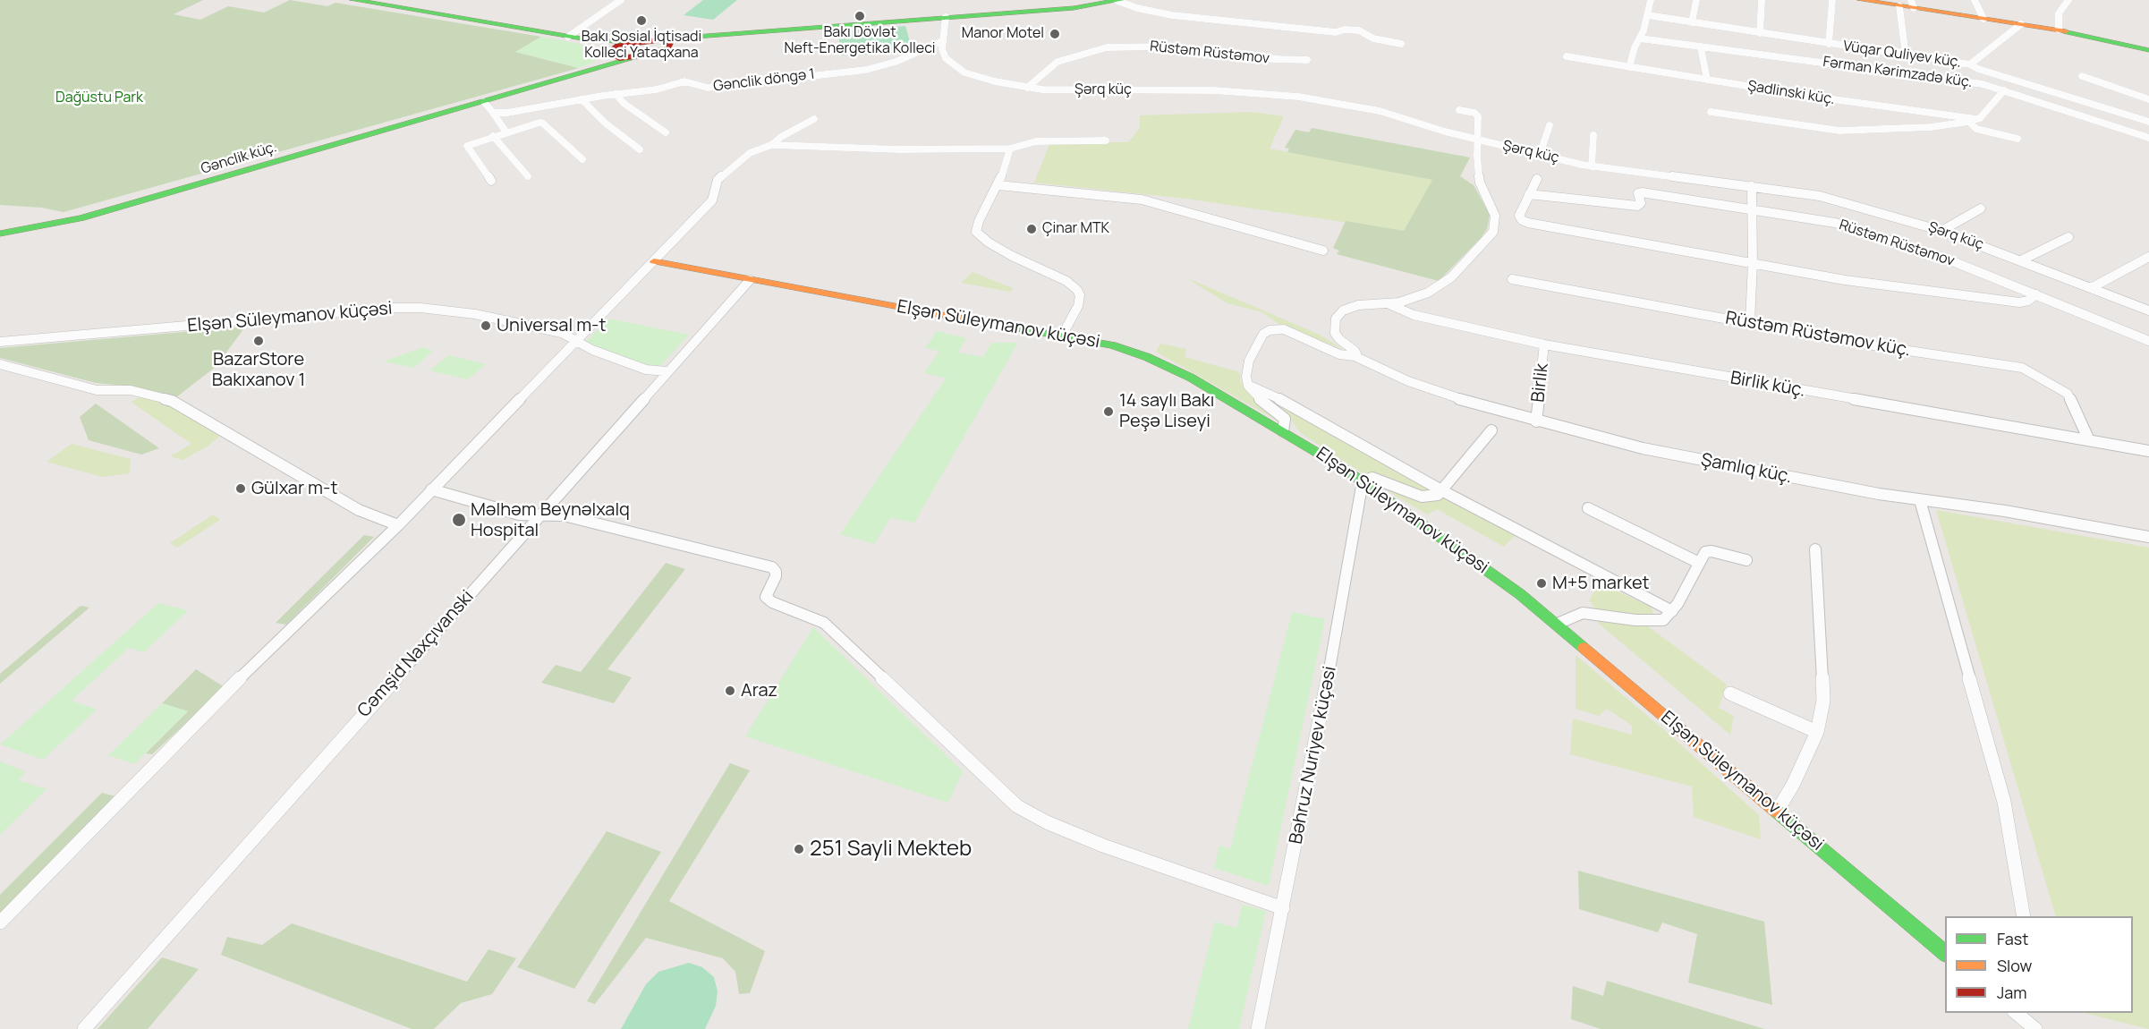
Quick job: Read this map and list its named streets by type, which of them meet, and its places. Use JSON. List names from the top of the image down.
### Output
{
  "streets": {
    "street": [
      "Rüstəm Rüstəmov",
      "Vüqar Quliyev küç.",
      "Fərman Kərimzadə küç.",
      "Gənclik döngə 1",
      "Şərq küç",
      "Şadlinski küç.",
      "Gənclik küç.",
      "Elşən Süleymanov küçəsi",
      "Rüstəm Rüstəmov küç.",
      "Birlik",
      "Birlik küç.",
      "Şamlıq küç.",
      "Cəmşid Naxçıvanski",
      "Bəhruz Nuriyev küçəsi"
    ]
  },
  "crossings": [
    ["Rüstəm Rüstəmov", "Şərq küç"],
    ["Gənclik döngə 1", "Şərq küç"],
    ["Gənclik döngə 1", "Gənclik küç."],
    ["Şərq küç", "Şamlıq küç."],
    ["Elşən Süleymanov küçəsi", "Cəmşid Naxçıvanski"],
    ["Elşən Süleymanov küçəsi", "Bəhruz Nuriyev küçəsi"],
    ["Rüstəm Rüstəmov küç.", "Birlik küç."],
    ["Birlik", "Birlik küç."],
    ["Birlik", "Şamlıq küç."],
    ["Birlik küç.", "Şamlıq küç."]
  ],
  "parks": ["Dağüstu Park"],
  "places": [
    "Bakı Dövlət Neft-Energetika Kolleci",
    "Bakı Sosial İqtisadi Kolleci Yataqxana",
    "Manor Motel",
    "Çinar MTK",
    "Universal m-t",
    "BazarStore Bakıxanov 1",
    "14 saylı Bakı Peşə Liseyi",
    "Gülxar m-t",
    "Məlhəm Beynəlxalq Hospital",
    "М+5 market",
    "Araz",
    "251 Sayli Mekteb"
  ],
  "legend": ["Fast", "Slow", "Jam"]
}
